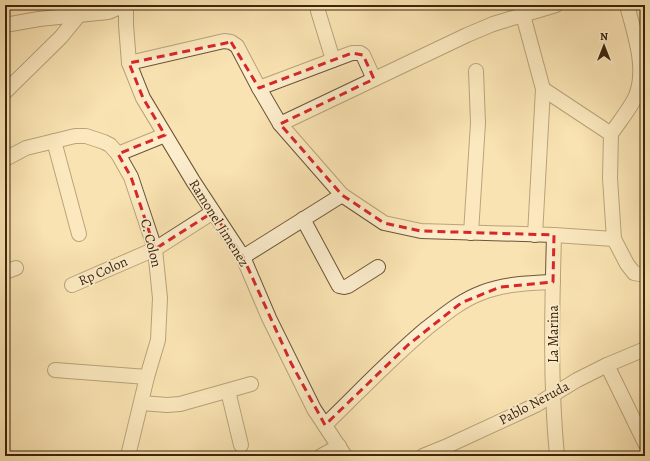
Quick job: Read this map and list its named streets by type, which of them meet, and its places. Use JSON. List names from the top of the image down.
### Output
{
  "streets": {
    "street": [
      "Ramonel Jimenez",
      "C. Colon",
      "Rp Colon",
      "La Marina",
      "Pablo Neruda"
    ]
  },
  "crossings": [
    ["Ramonel Jimenez", "Rp Colon"],
    ["C. Colon", "Rp Colon"],
    ["La Marina", "Pablo Neruda"]
  ],
  "north": "top"
}
